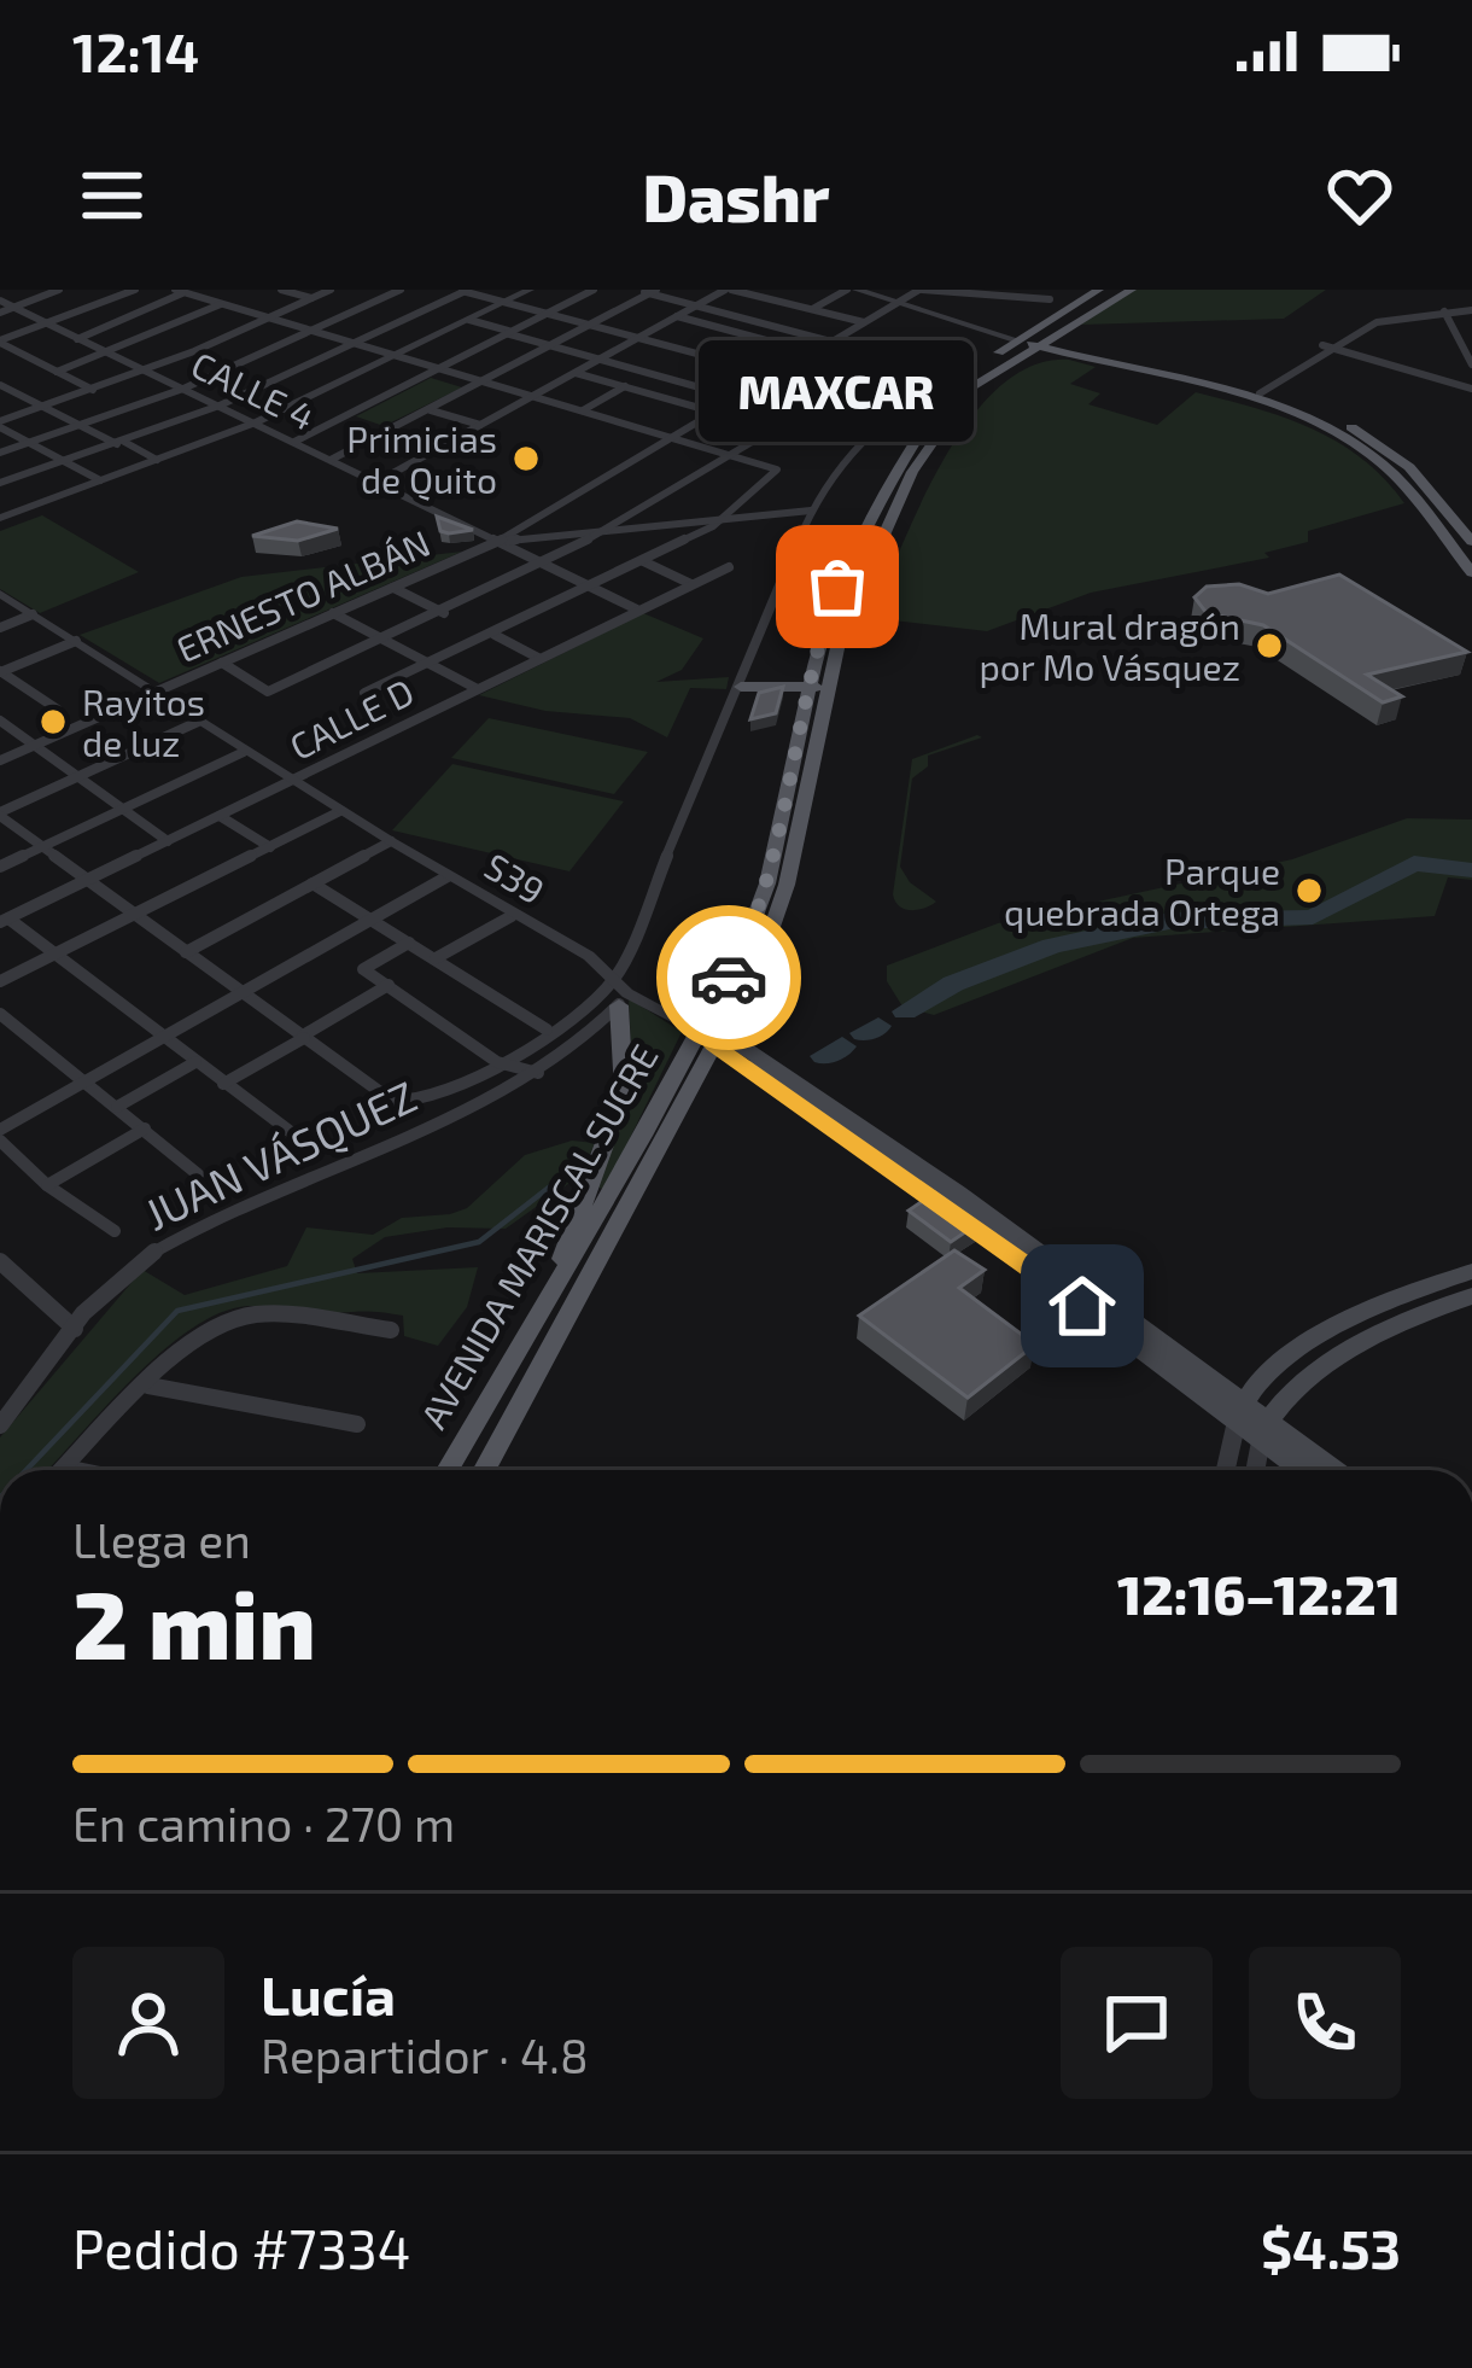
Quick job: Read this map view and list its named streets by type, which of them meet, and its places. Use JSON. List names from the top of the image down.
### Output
{
  "streets": {
    "main road": ["AVENIDA MARISCAL SUCRE"],
    "street": [
      "CALLE 4",
      "ERNESTO ALBÁN",
      "CALLE D",
      "S39",
      "JUAN VÁSQUEZ"
    ]
  },
  "crossings": [
    ["CALLE 4", "ERNESTO ALBÁN"],
    ["CALLE 4", "CALLE D"],
    ["ERNESTO ALBÁN", "S39"],
    ["CALLE D", "S39"],
    ["S39", "JUAN VÁSQUEZ"]
  ],
  "places": [
    "Primicias de Quito",
    "MAXCAR",
    "Mural dragón por Mo Vásquez",
    "Rayitos de luz",
    "Parque quebrada Ortega"
  ],
  "page": {
    "status": "12:14",
    "header": "Dashr",
    "bubble": "MAXCAR",
    "heading": ["2 min", "Llega en", "12:16–12:21"],
    "panel": [
      "Lucía",
      "Repartidor · 4.8",
      "Pedido #7334",
      "$4.53"
    ],
    "bar": "En camino · 270 m"
  }
}
